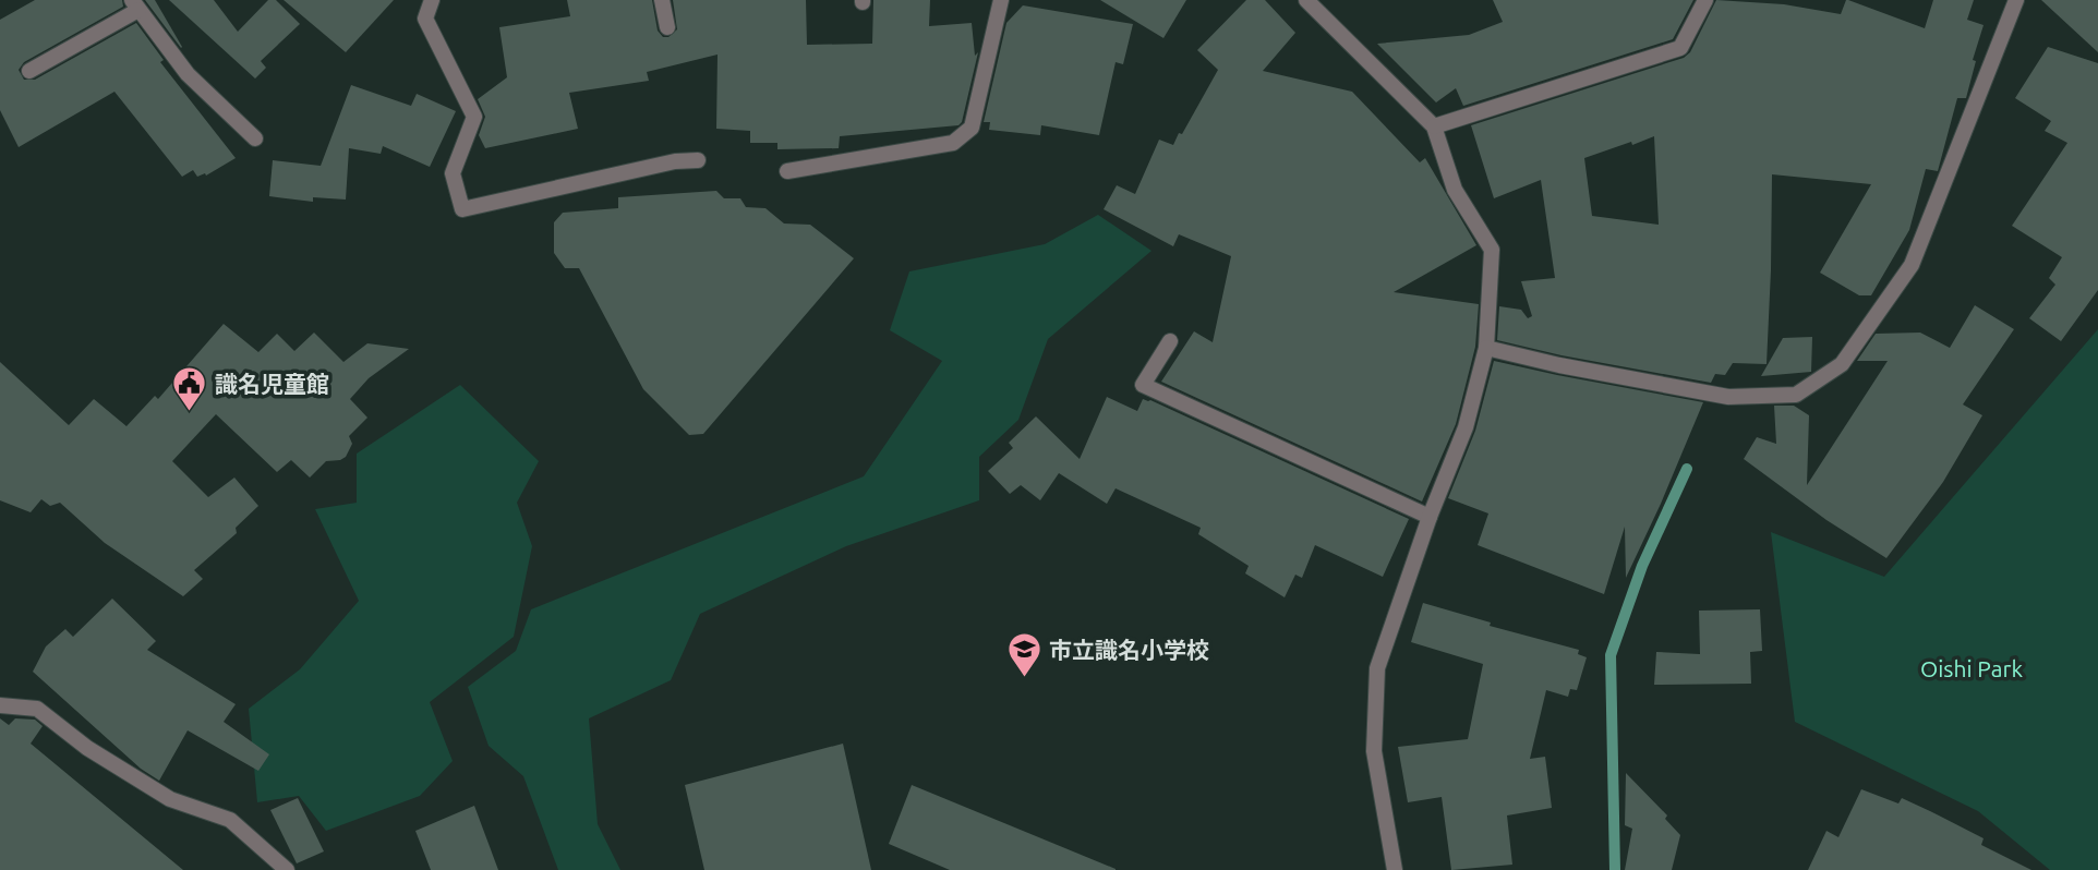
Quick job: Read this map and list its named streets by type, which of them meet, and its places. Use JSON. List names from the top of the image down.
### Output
{
  "parks": ["Oishi Park"],
  "places": {
    "public building": ["識名児童館"],
    "school or university": ["市立識名小学校"]
  }
}
